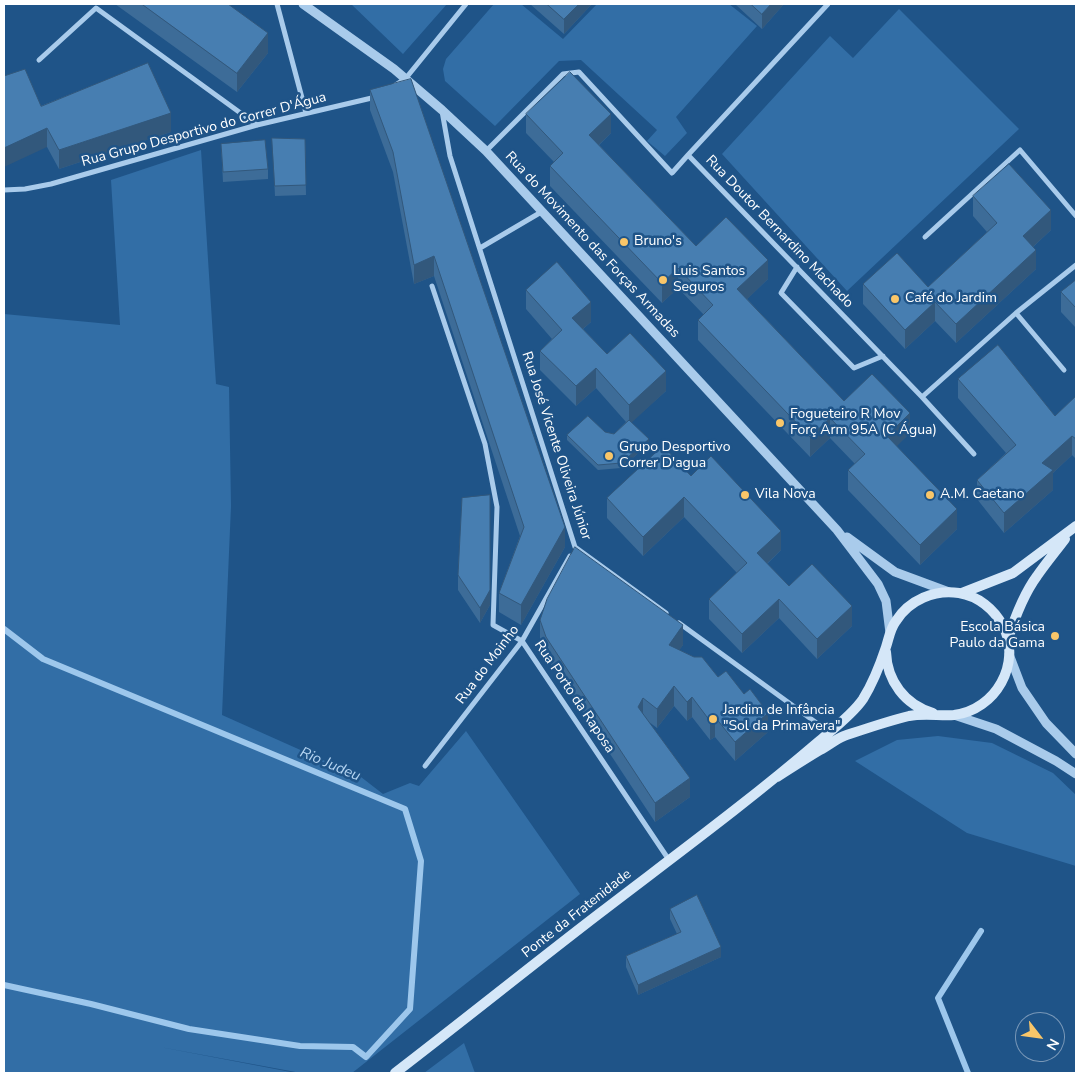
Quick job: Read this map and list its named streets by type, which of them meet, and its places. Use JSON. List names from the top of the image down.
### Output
{
  "streets": {
    "main road": ["Ponte da Fratenidade"],
    "street": [
      "Rua Grupo Desportivo do Correr D'Água",
      "Rua Doutor Bernardino Machado",
      "Rua do Movimento das Forças Armadas",
      "Rua José Vicente Oliveira Júnior",
      "Rua do Moinho",
      "Rua Porto da Raposa"
    ]
  },
  "crossings": [
    ["Rua do Movimento das Forças Armadas", "Rua José Vicente Oliveira Júnior"],
    ["Rua José Vicente Oliveira Júnior", "Rua do Moinho"],
    ["Rua do Moinho", "Rua Porto da Raposa"],
    ["Rua Porto da Raposa", "Ponte da Fratenidade"]
  ],
  "water": ["Rio Judeu"],
  "places": [
    "Bruno's",
    "Luis Santos Seguros",
    "Café do Jardim",
    "Fogueteiro R Mov Forç Arm 95A (C Água)",
    "Grupo Desportivo Correr D'agua",
    "Vila Nova",
    "A.M. Caetano",
    "Escola Básica Paulo da Gama",
    "Jardim de Infância \"Sol da Primavera\""
  ],
  "north": "bottom right"
}
